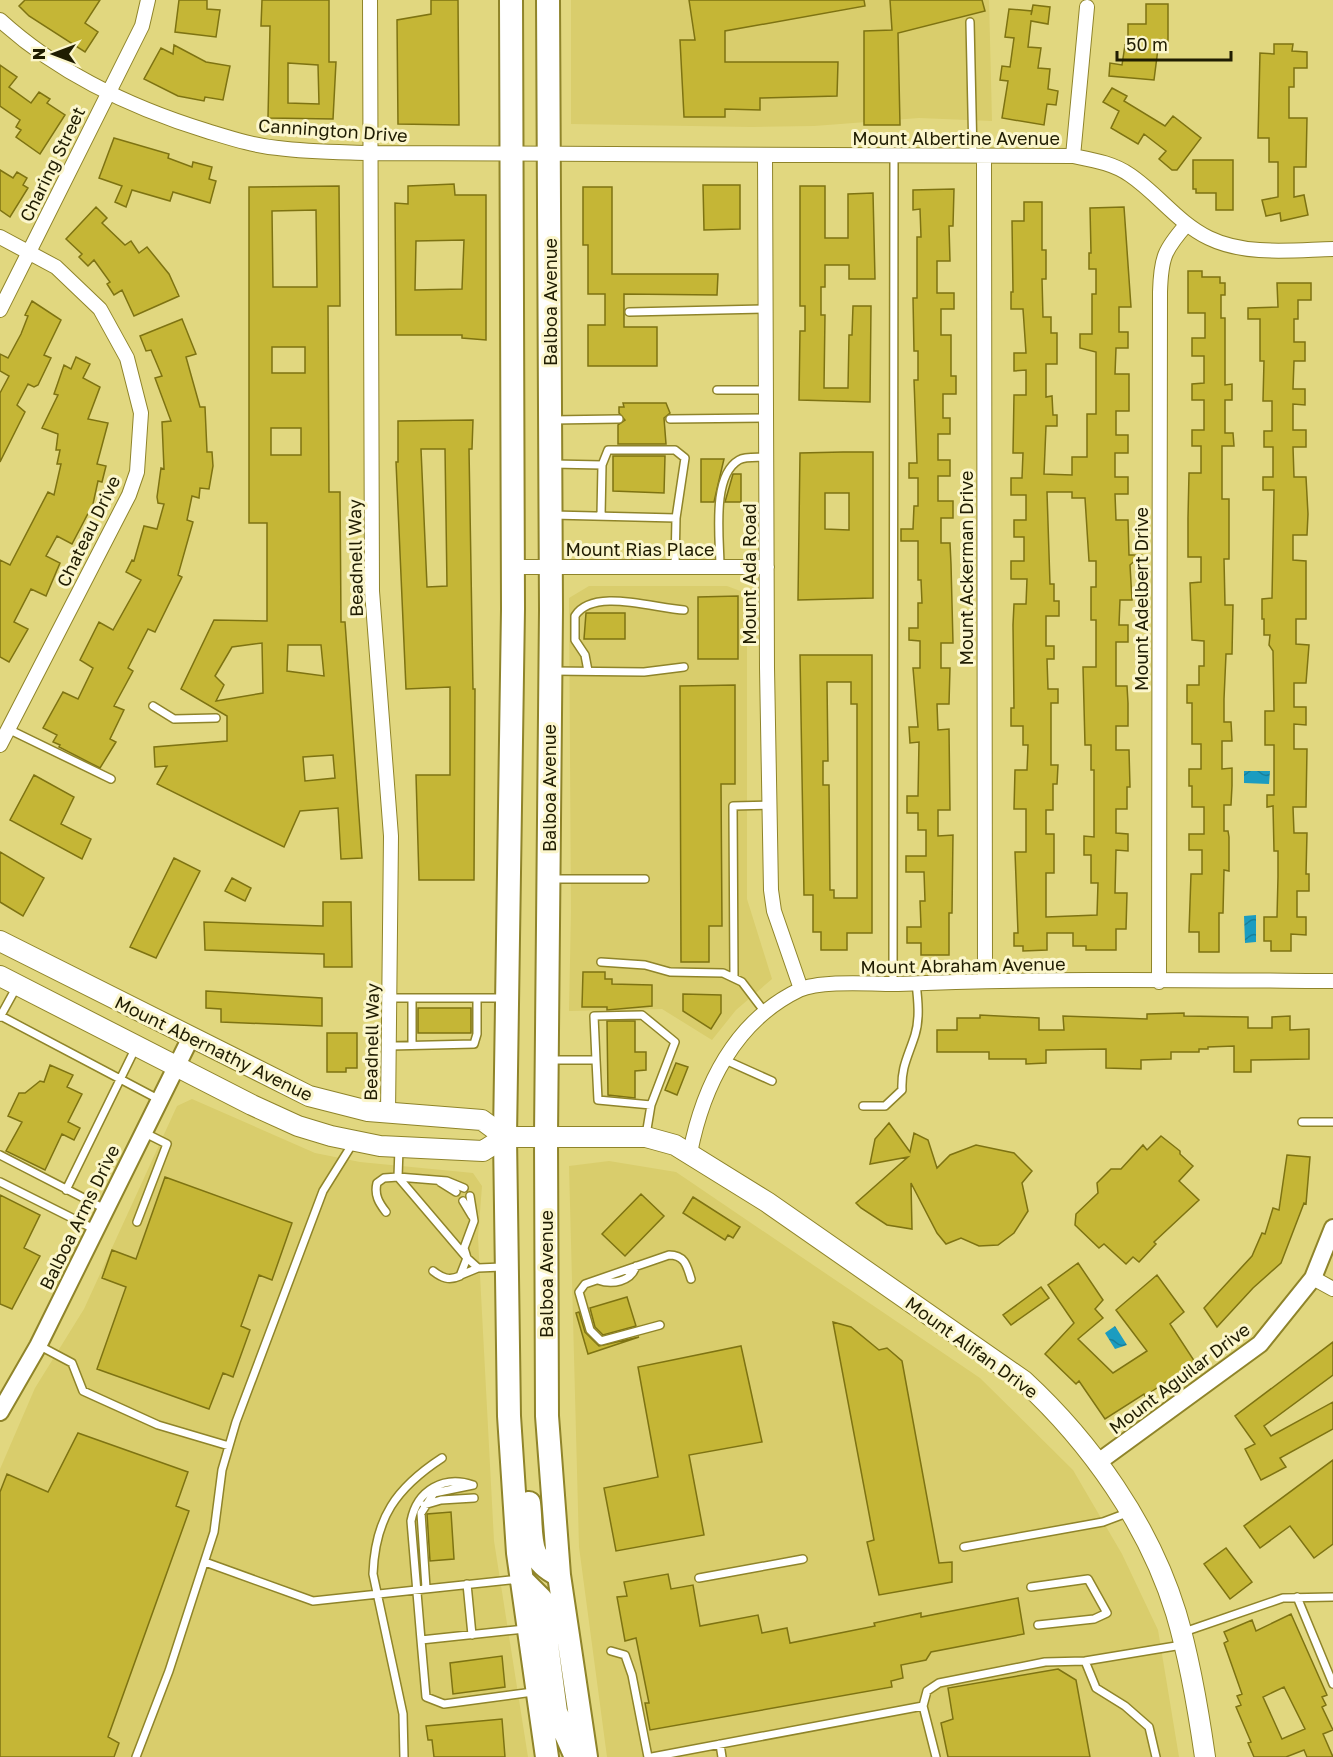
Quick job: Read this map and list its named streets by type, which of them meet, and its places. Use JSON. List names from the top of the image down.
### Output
{
  "streets": {
    "main road": ["Balboa Avenue", "Mount Abernathy Avenue", "Mount Alifan Drive"],
    "street": [
      "Cannington Drive",
      "Mount Albertine Avenue",
      "Charing Street",
      "Chateau Drive",
      "Mount Rias Place",
      "Beadnell Way",
      "Mount Ackerman Drive",
      "Mount Ada Road",
      "Mount Adelbert Drive",
      "Mount Abraham Avenue",
      "Balboa Arms Drive",
      "Mount Aguilar Drive"
    ]
  },
  "crossings": [
    ["Cannington Drive", "Mount Albertine Avenue"],
    ["Cannington Drive", "Charing Street"],
    ["Cannington Drive", "Balboa Avenue"],
    ["Cannington Drive", "Beadnell Way"],
    ["Mount Albertine Avenue", "Balboa Avenue"],
    ["Mount Albertine Avenue", "Mount Ackerman Drive"],
    ["Mount Albertine Avenue", "Mount Ada Road"],
    ["Mount Albertine Avenue", "Mount Adelbert Drive"],
    ["Charing Street", "Chateau Drive"],
    ["Balboa Avenue", "Mount Rias Place"],
    ["Balboa Avenue", "Mount Abernathy Avenue"],
    ["Balboa Avenue", "Mount Alifan Drive"],
    ["Mount Rias Place", "Mount Ada Road"],
    ["Beadnell Way", "Mount Abernathy Avenue"],
    ["Mount Ackerman Drive", "Mount Abraham Avenue"],
    ["Mount Ada Road", "Mount Abraham Avenue"],
    ["Mount Adelbert Drive", "Mount Abraham Avenue"],
    ["Mount Abraham Avenue", "Mount Alifan Drive"],
    ["Mount Abernathy Avenue", "Balboa Arms Drive"],
    ["Mount Abernathy Avenue", "Mount Alifan Drive"],
    ["Mount Alifan Drive", "Mount Aguilar Drive"]
  ],
  "scale_bar": "50 m",
  "north": "left"
}
